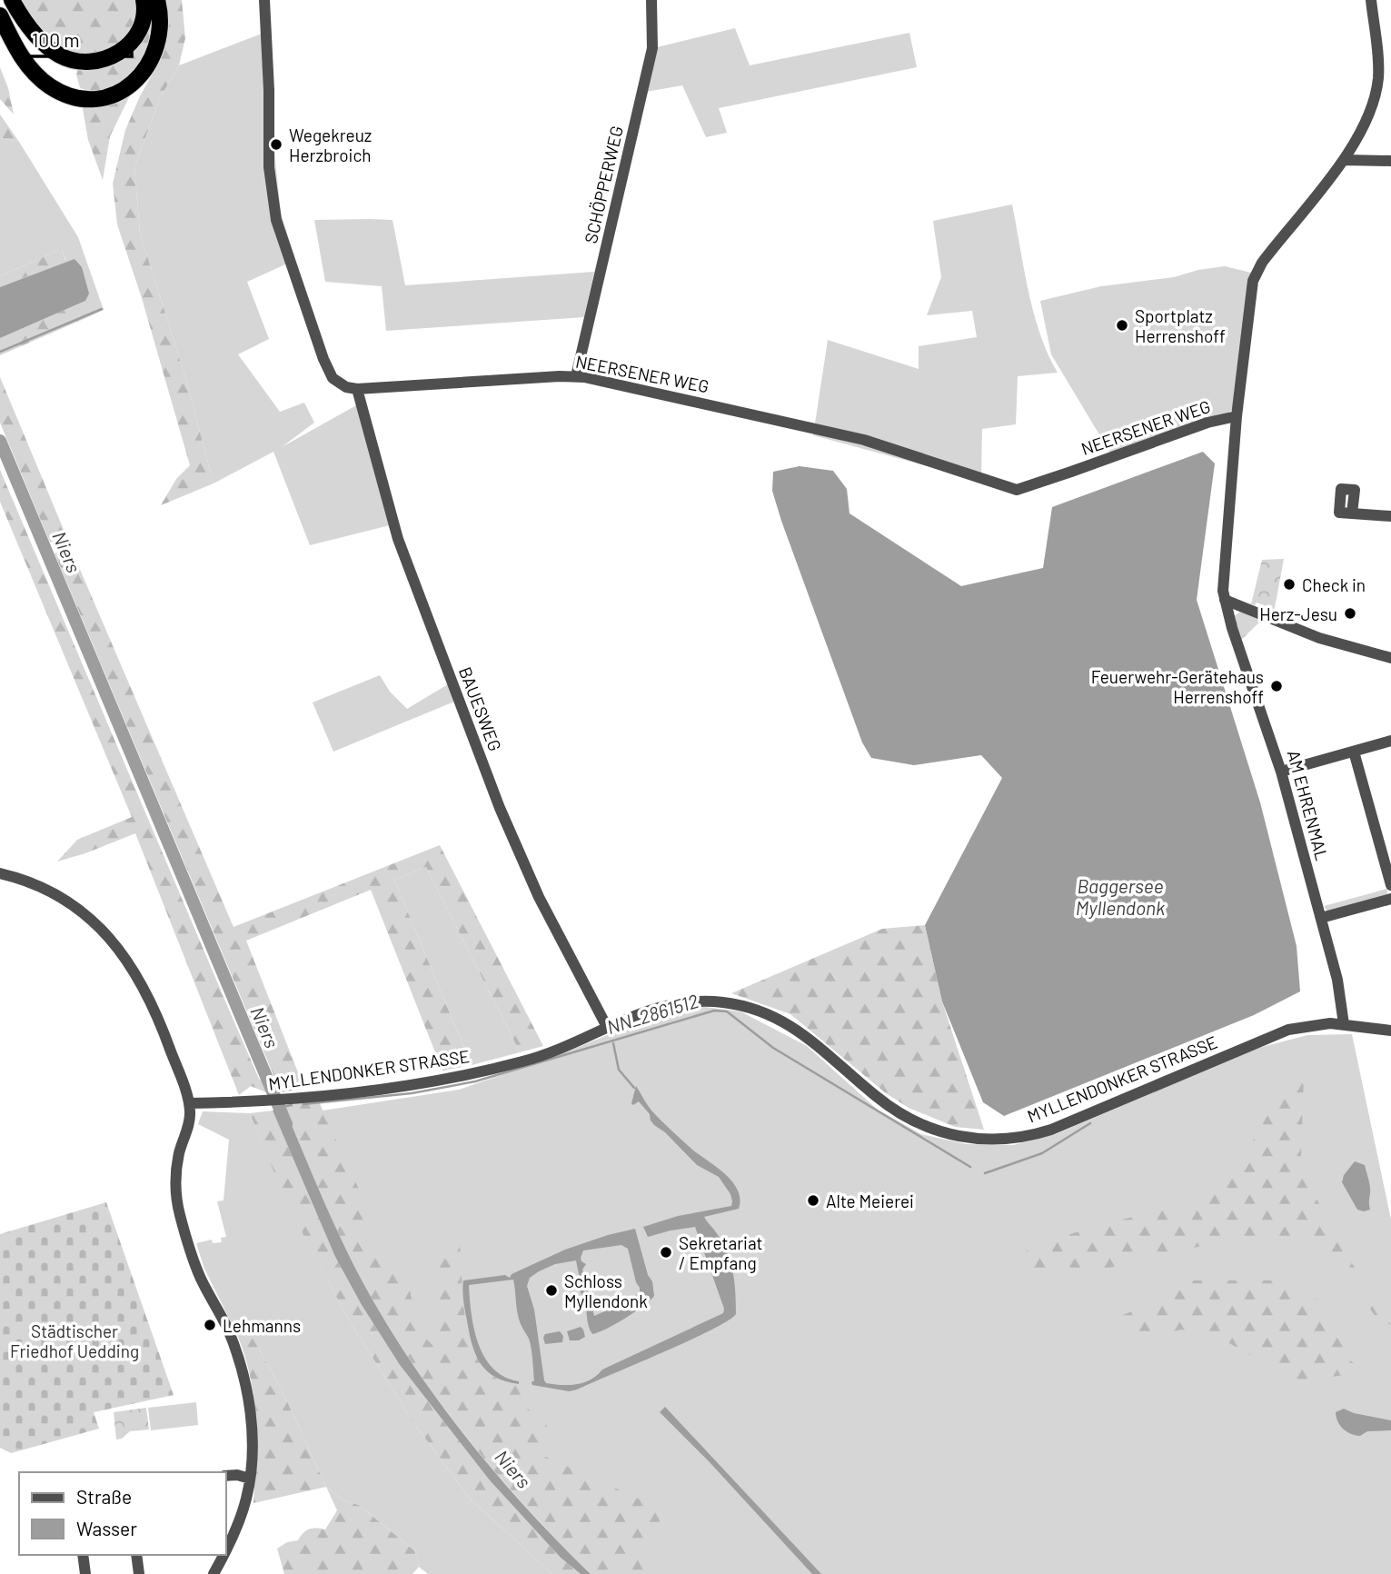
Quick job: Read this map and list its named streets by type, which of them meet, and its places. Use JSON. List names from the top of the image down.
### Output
{
  "streets": {
    "street": [
      "SCHÖPPERWEG",
      "NEERSENER WEG",
      "BAUESWEG",
      "AM EHRENMAL",
      "MYLLENDONKER STRASSE"
    ]
  },
  "crossings": [
    ["SCHÖPPERWEG", "NEERSENER WEG"],
    ["NEERSENER WEG", "BAUESWEG"],
    ["NEERSENER WEG", "AM EHRENMAL"],
    ["BAUESWEG", "MYLLENDONKER STRASSE"],
    ["AM EHRENMAL", "MYLLENDONKER STRASSE"]
  ],
  "water": ["Niers", "Baggersee Myllendonk", "NN_2861512"],
  "parks": ["Städtischer Friedhof Uedding"],
  "places": [
    "Wegekreuz Herzbroich",
    "Sportplatz Herrenshoff",
    "Check in",
    "Herz-Jesu",
    "Feuerwehr-Gerätehaus Herrenshoff",
    "Alte Meierei",
    "Sekretariat / Empfang",
    "Schloss Myllendonk",
    "Lehmanns"
  ],
  "legend": ["Straße", "Wasser"],
  "scale_bar": "100 m"
}
